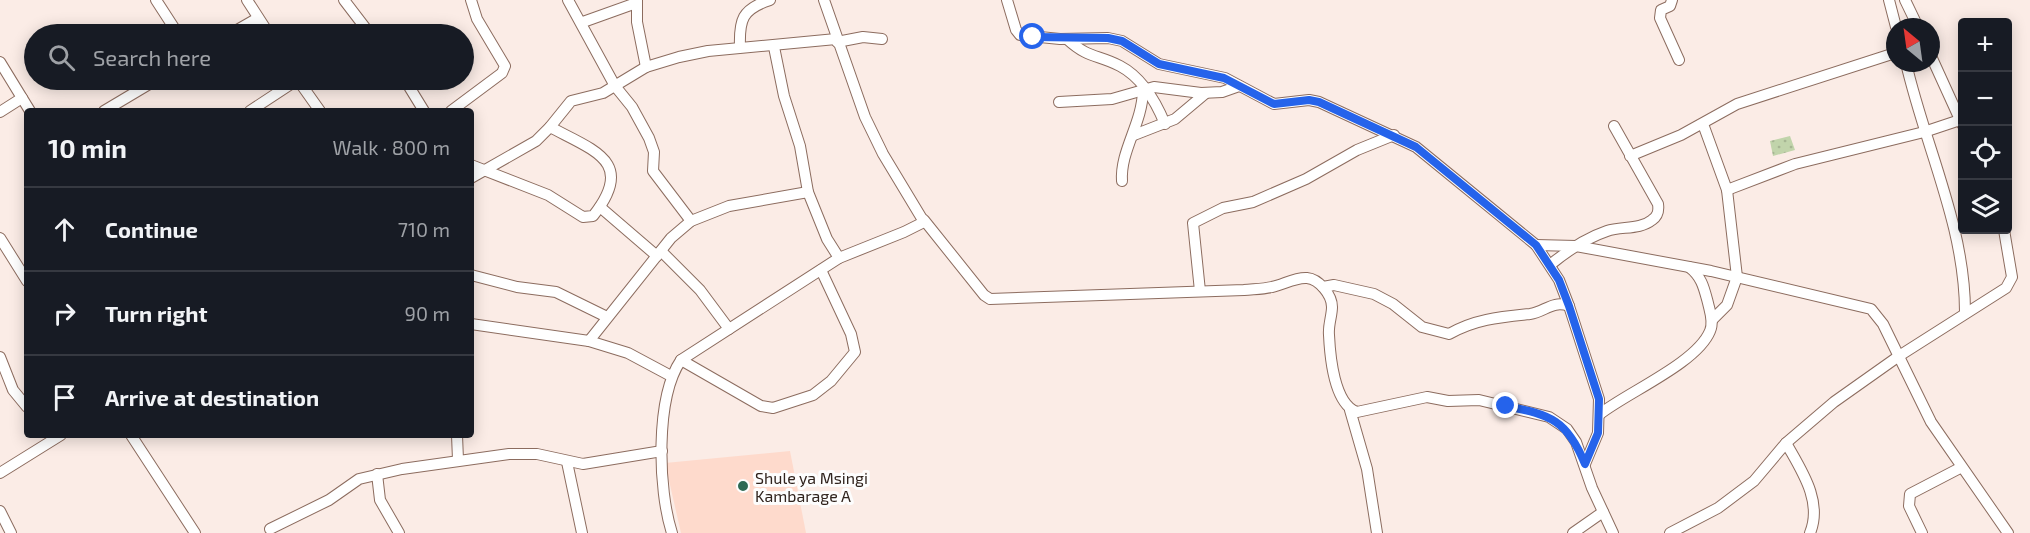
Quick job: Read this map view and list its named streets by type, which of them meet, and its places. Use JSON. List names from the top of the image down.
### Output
{
  "places": ["Shule ya Msingi Kambarage A"],
  "north": "top left",
  "page": {
    "map_buttons": ["+", "−"],
    "search": "Search here",
    "heading": ["10 min", "Walk · 800 m"],
    "list": [
      ["Continue", "710 m"],
      ["Turn right", "90 m"],
      "Arrive at destination"
    ]
  }
}
